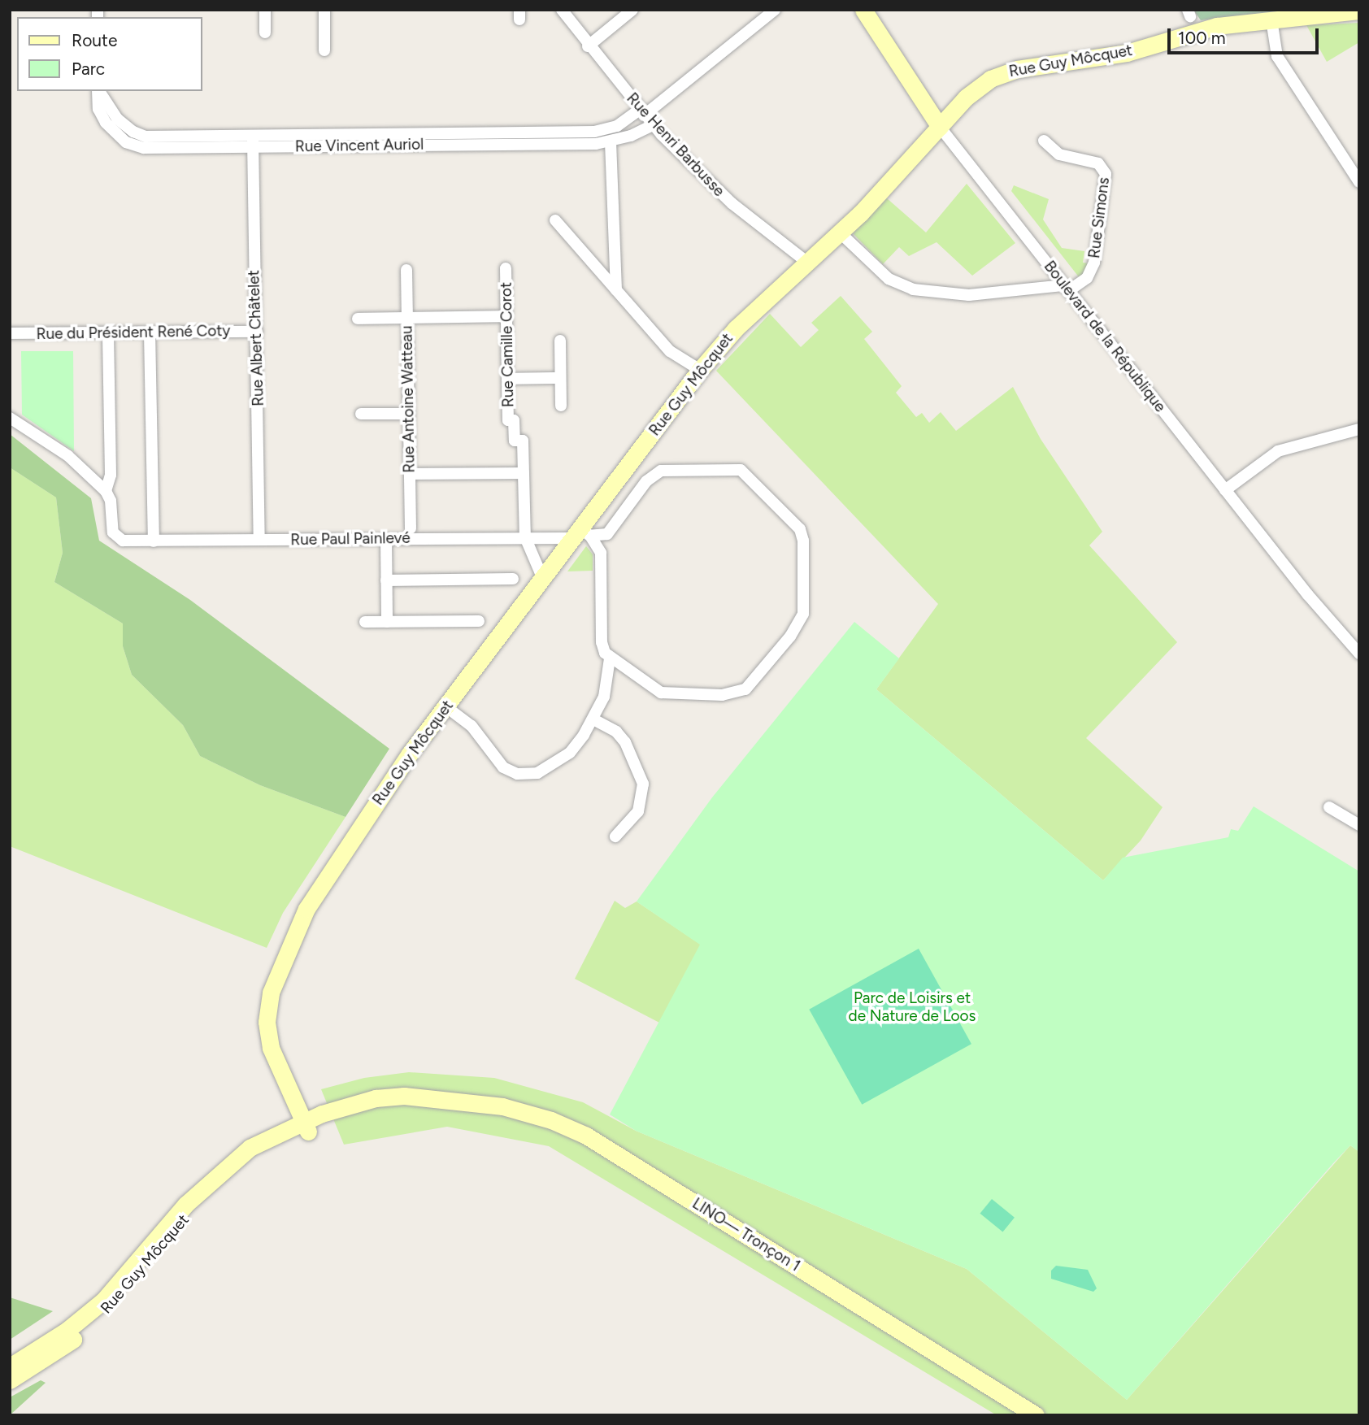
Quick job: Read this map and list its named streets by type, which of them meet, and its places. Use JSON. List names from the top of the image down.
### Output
{
  "streets": {
    "street": [
      "Rue Guy Môcquet",
      "Rue Henri Barbusse",
      "Rue Vincent Auriol",
      "Rue Simons",
      "Rue du Président René Coty",
      "Boulevard de la République",
      "Rue Albert Châtelet",
      "Rue Camille Corot",
      "Rue Antoine Watteau",
      "Rue Paul Painlevé",
      "LINO— Tronçon 1"
    ]
  },
  "crossings": [
    ["Rue Guy Môcquet", "Rue Henri Barbusse"],
    ["Rue Guy Môcquet", "Boulevard de la République"],
    ["Rue Guy Môcquet", "Rue Paul Painlevé"],
    ["Rue Guy Môcquet", "LINO— Tronçon 1"],
    ["Rue Henri Barbusse", "Rue Vincent Auriol"],
    ["Rue Vincent Auriol", "Rue Albert Châtelet"],
    ["Rue Simons", "Boulevard de la République"],
    ["Rue du Président René Coty", "Rue Albert Châtelet"],
    ["Rue Albert Châtelet", "Rue Paul Painlevé"]
  ],
  "parks": ["Parc de Loisirs et de Nature de Loos"],
  "legend": ["Route", "Parc"],
  "scale_bar": "100 m"
}
